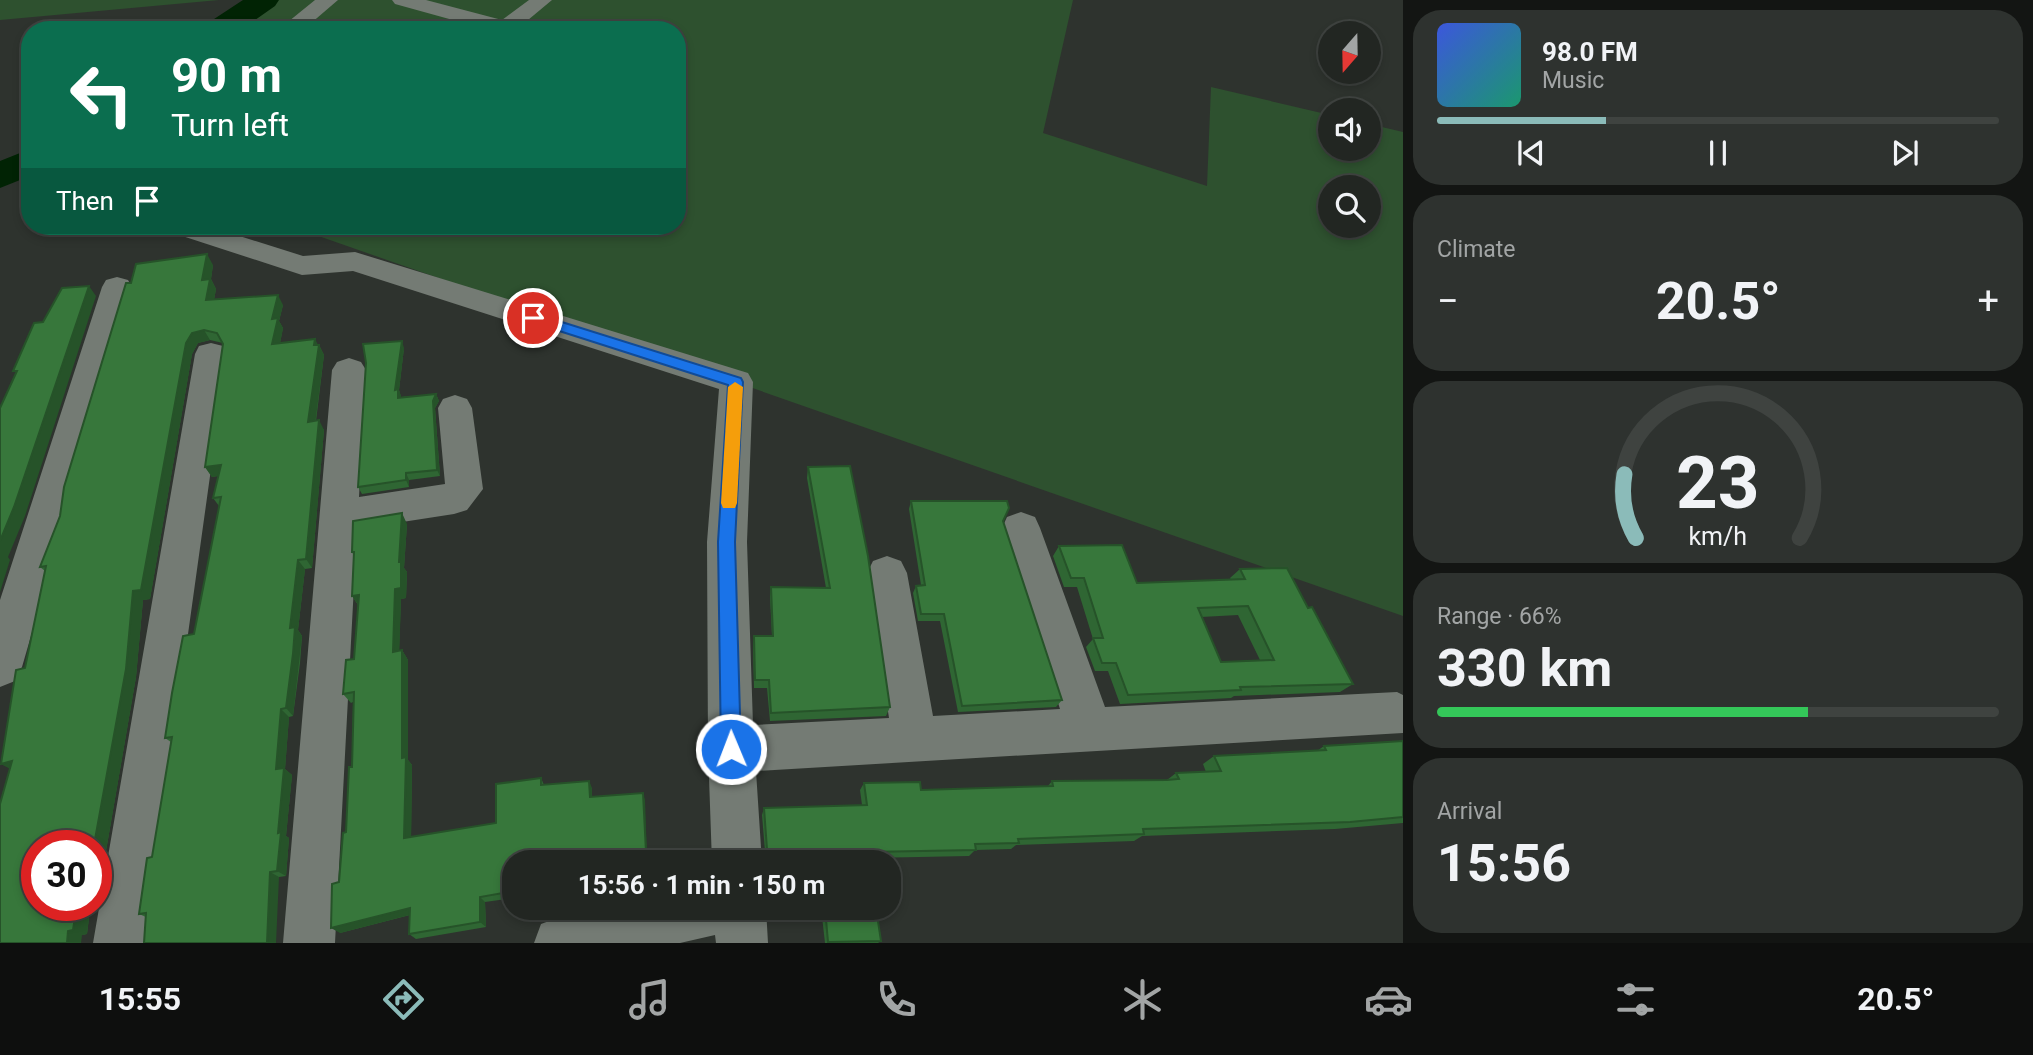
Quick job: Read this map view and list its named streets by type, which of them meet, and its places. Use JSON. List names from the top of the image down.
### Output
{
  "north": "bottom",
  "page": {
    "turn": ["90 m", "Turn left"],
    "song": ["98.0 FM", "Music"],
    "then": "Then",
    "tile": [
      "Climate",
      ["Range · 66%", "330 km"],
      ["Arrival", "15:56"]
    ],
    "heat": ["−", "20.5°", "+"],
    "limit": "30",
    "trip": "15:56 · 1 min · 150 m",
    "tabs": ["15:55", "20.5°"],
    "gauge": ["23", "km/h"]
  }
}
